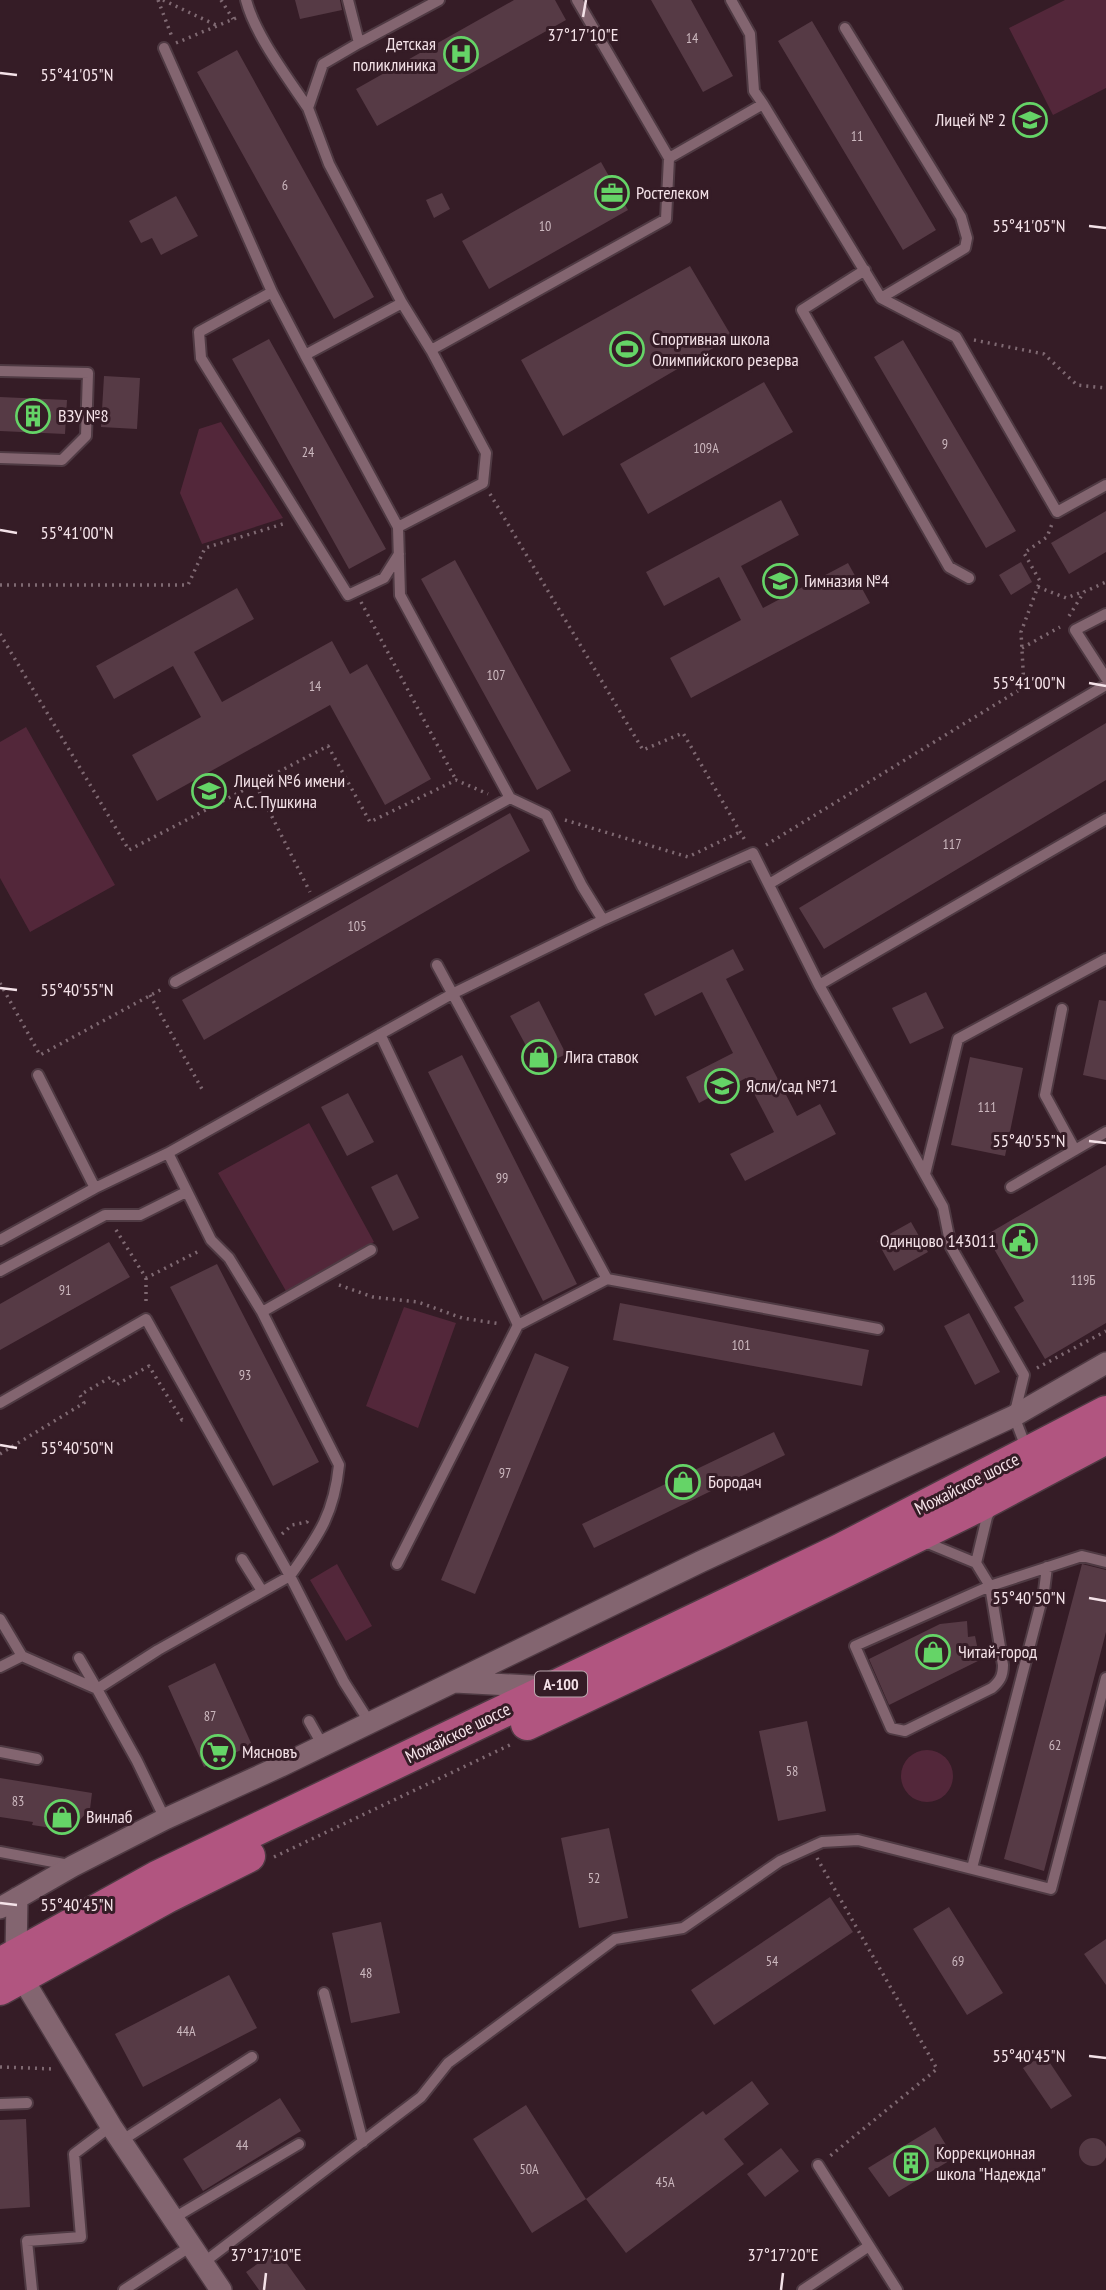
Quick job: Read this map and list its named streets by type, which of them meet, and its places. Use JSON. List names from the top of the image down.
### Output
{
  "streets": {
    "main road": ["Можайское шоссе", "А-100"]
  },
  "places": {
    "hospital": ["Детская поликлиника"],
    "school or university": [
      "Лицей № 2",
      "Гимназия №4",
      "Лицей №6 имени А.С. Пушкина",
      "Ясли/сад №71"
    ],
    "office": ["Ростелеком"],
    "sports": ["Спортивная школа Олимпийского резерва"],
    "building": ["ВЗУ №8", "Коррекционная школа \"Надежда\""],
    "shop": [
      "Лига ставок",
      "Бородач",
      "Читай-город",
      "Винлаб"
    ],
    "public building": ["Одинцово 143011"],
    "supermarket": ["Мясновъ"]
  },
  "house_numbers": [
    "14",
    "11",
    "6",
    "10",
    "9",
    "109А",
    "24",
    "107",
    "14",
    "117",
    "105",
    "111",
    "99",
    "119Б",
    "91",
    "101",
    "93",
    "97",
    "87",
    "62",
    "58",
    "83",
    "52",
    "54",
    "69",
    "48",
    "44А",
    "44",
    "50А",
    "45А"
  ],
  "coordinates": [
    "37°17'10\"E",
    "55°41'05\"N",
    "55°41'00\"N",
    "55°40'55\"N",
    "55°40'50\"N",
    "55°40'45\"N",
    "37°17'20\"E"
  ]
}
